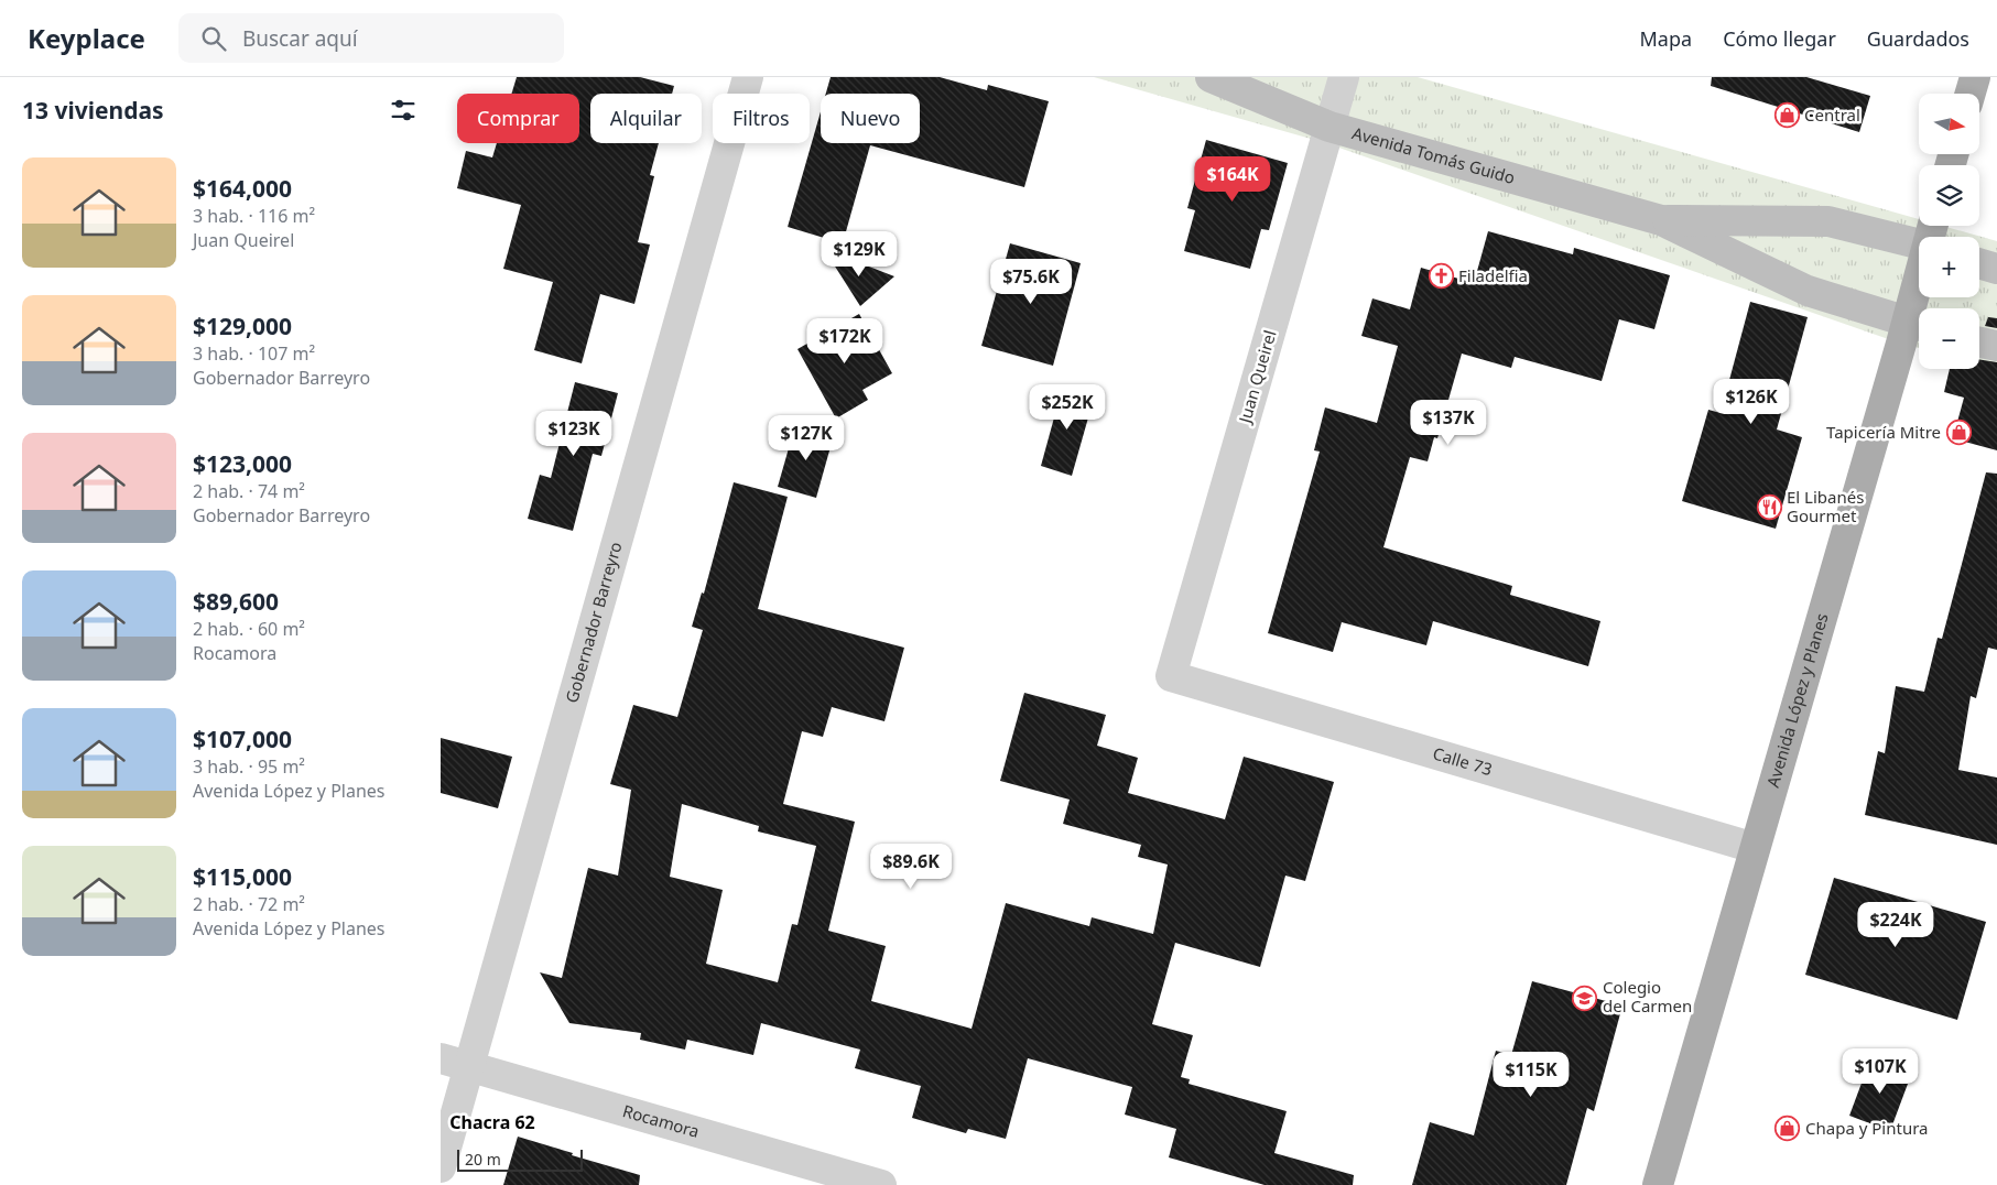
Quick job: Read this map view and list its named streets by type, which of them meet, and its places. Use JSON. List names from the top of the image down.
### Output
{
  "streets": {
    "main road": ["Avenida Tomás Guido", "Avenida López y Planes"],
    "street": [
      "Juan Queirel",
      "Gobernador Barreyro",
      "Calle 73",
      "Rocamora"
    ]
  },
  "crossings": [
    ["Avenida Tomás Guido", "Juan Queirel"],
    ["Avenida Tomás Guido", "Avenida López y Planes"],
    ["Juan Queirel", "Calle 73"],
    ["Gobernador Barreyro", "Rocamora"],
    ["Avenida López y Planes", "Calle 73"]
  ],
  "districts": ["Chacra 62"],
  "places": {
    "shop": ["Central", "Tapicería Mitre", "Chapa y Pintura"],
    "church": ["Filadelfia"],
    "restaurant": ["El Libanés Gourmet"],
    "school or university": ["Colegio del Carmen"]
  },
  "scale_bar": "20 m",
  "north": "right",
  "page": {
    "header": "Keyplace",
    "search": "Buscar aquí",
    "nav": ["Mapa", "Cómo llegar", "Guardados"],
    "heading": "13 viviendas",
    "map_buttons": ["+", "−"],
    "chip": [
      "Comprar",
      "Alquilar",
      "Filtros",
      "Nuevo"
    ],
    "list": [
      {
        "name": "$164,000",
        "note": "3 hab. · 116 m² · Juan Queirel"
      },
      {
        "name": "$129,000",
        "note": "3 hab. · 107 m² · Gobernador Barreyro"
      },
      {
        "name": "$123,000",
        "note": "2 hab. · 74 m² · Gobernador Barreyro"
      },
      {
        "name": "$89,600",
        "note": "2 hab. · 60 m² · Rocamora"
      },
      {
        "name": "$107,000",
        "note": "3 hab. · 95 m² · Avenida López y Planes"
      },
      {
        "name": "$115,000",
        "note": "2 hab. · 72 m² · Avenida López y Planes"
      }
    ],
    "price": [
      "$164K",
      "$129K",
      "$75.6K",
      "$172K",
      "$126K",
      "$252K",
      "$137K",
      "$123K",
      "$127K",
      "$89.6K",
      "$224K",
      "$107K",
      "$115K"
    ],
    "scale": "20 m"
  }
}
